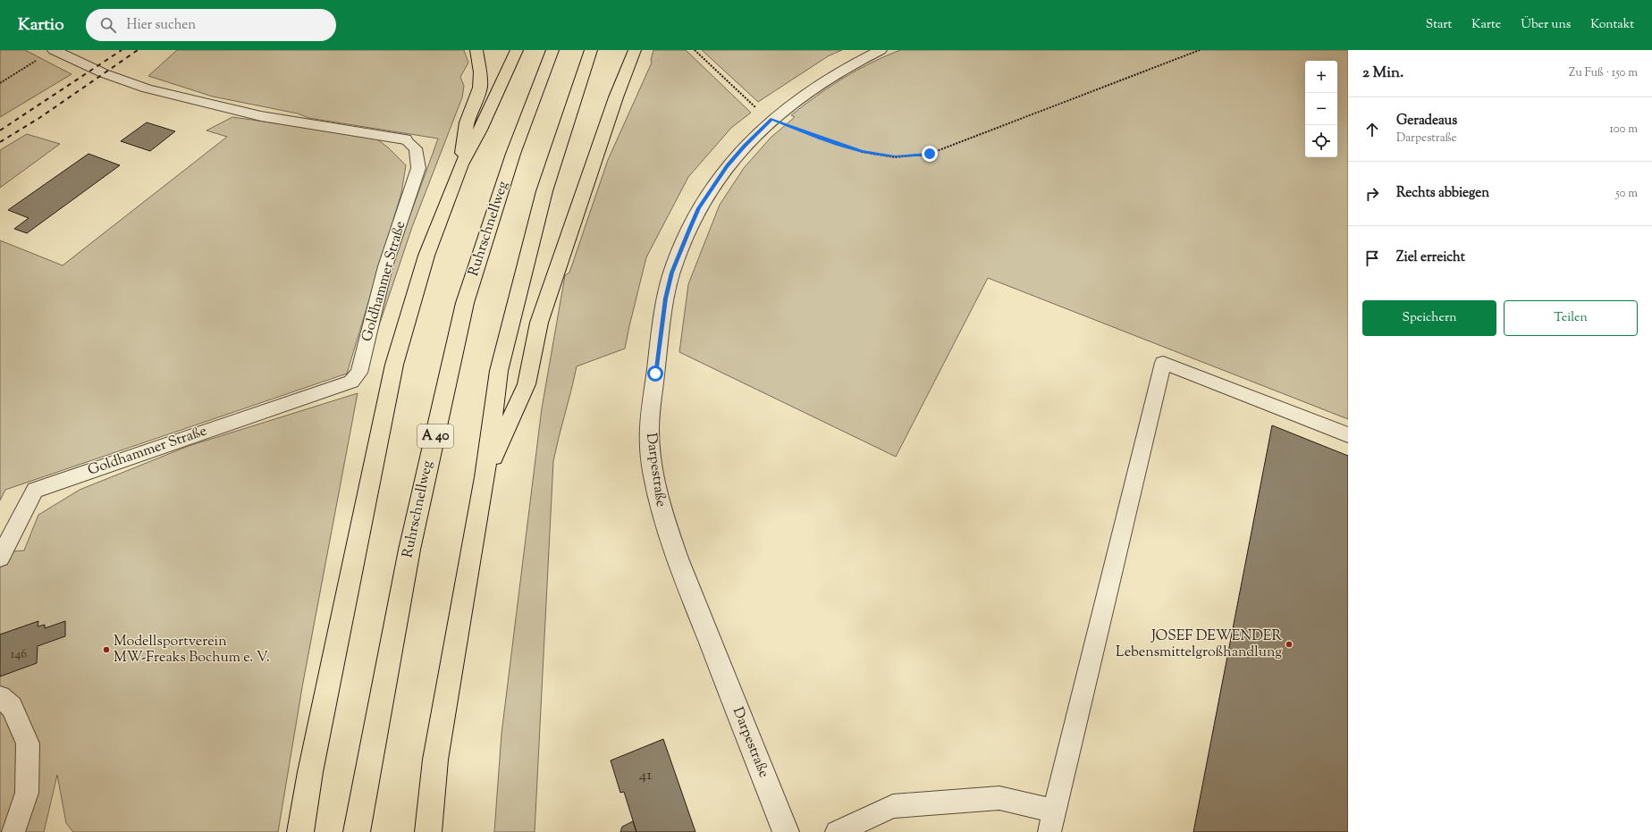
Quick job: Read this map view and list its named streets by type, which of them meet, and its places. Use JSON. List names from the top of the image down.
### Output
{
  "streets": {
    "highway": ["Ruhrschnellweg", "A 40"],
    "street": ["Goldhammer Straße", "Darpestraße"]
  },
  "places": ["JOSEF DEWENDER Lebensmittelgroßhandlung", "Modellsportverein MW-Freaks Bochum e. V."],
  "house_numbers": ["146", "41"],
  "page": {
    "header": "Kartio",
    "search": "Hier suchen",
    "nav": [
      "Start",
      "Karte",
      "Über uns",
      "Kontakt"
    ],
    "heading": ["2 Min.", "Zu Fuß · 150 m"],
    "map_buttons": ["+", "−"],
    "list": [
      ["Geradeaus", "Darpestraße", "100 m"],
      ["Rechts abbiegen", "50 m"],
      "Ziel erreicht"
    ],
    "buttons": ["Speichern", "Teilen"]
  }
}
